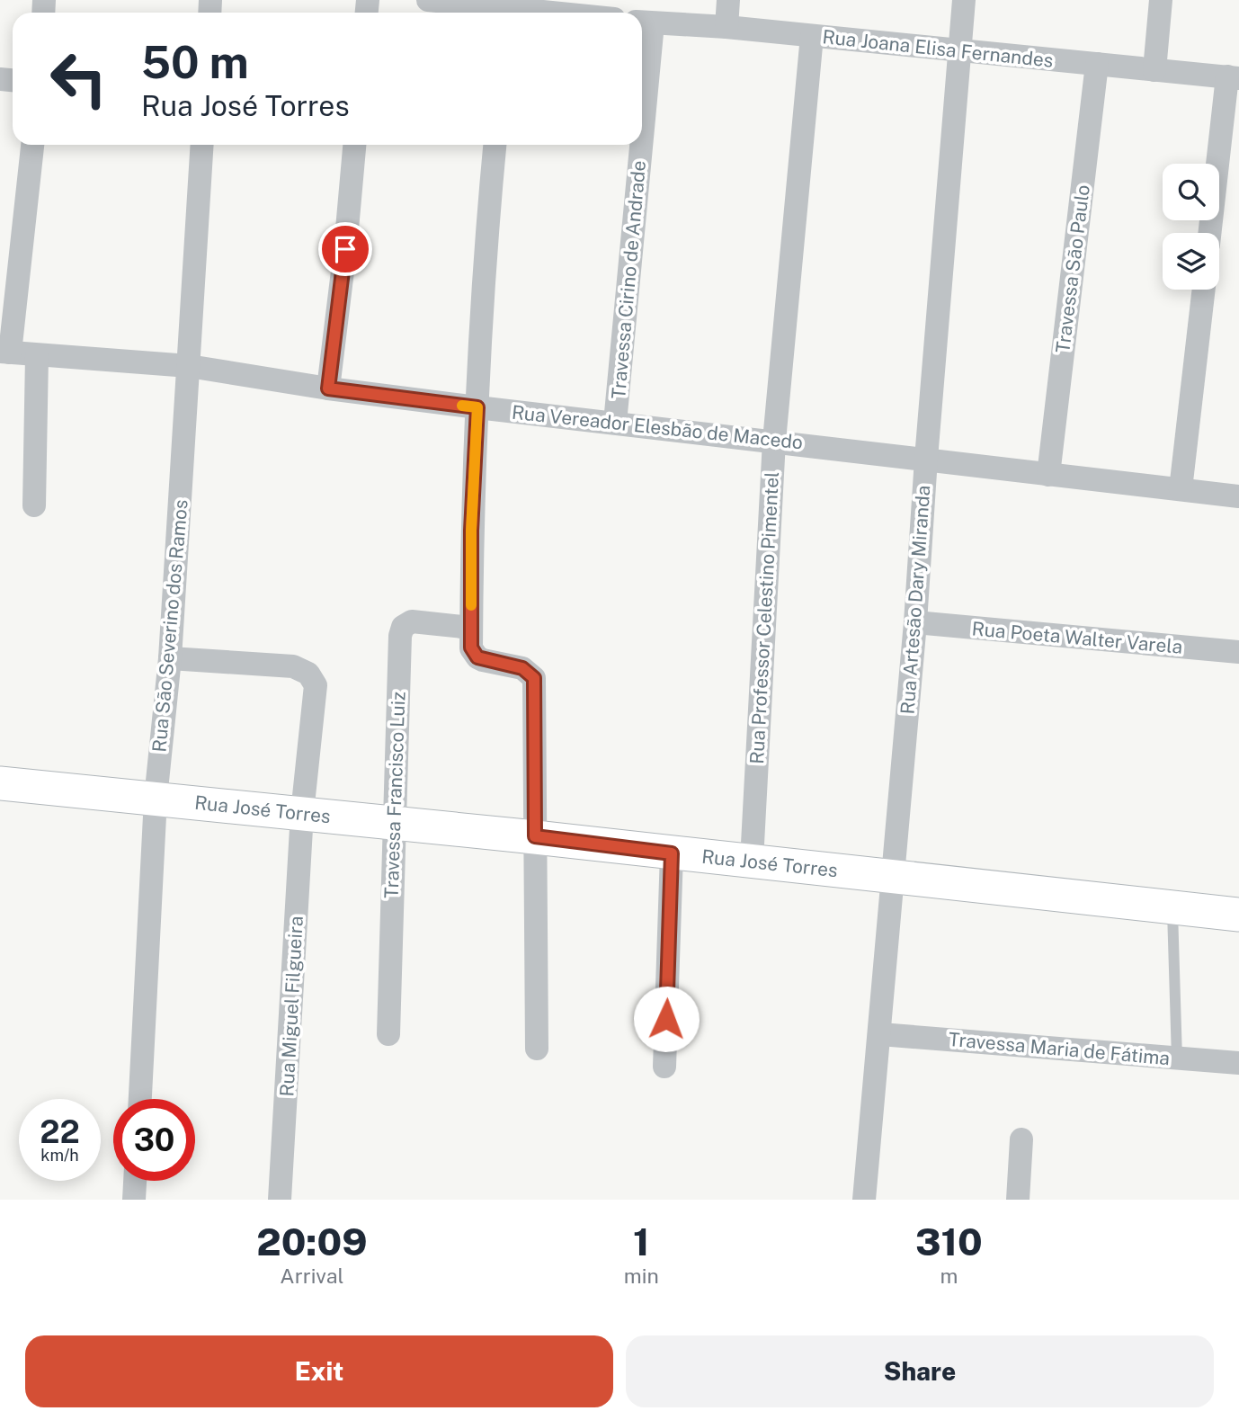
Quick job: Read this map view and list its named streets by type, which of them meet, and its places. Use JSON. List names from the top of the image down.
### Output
{
  "streets": {
    "street": [
      "Rua Joana Elisa Fernandes",
      "Travessa São Paulo",
      "Travessa Cirino de Andrade",
      "Rua Vereador Elesbão de Macedo",
      "Rua Artesão Dary Miranda",
      "Rua Professor Celestino Pimentel",
      "Rua São Severino dos Ramos",
      "Rua Poeta Walter Varela",
      "Travessa Francisco Luiz",
      "Rua José Torres",
      "Rua Miguel Filgueira",
      "Travessa Maria de Fátima"
    ]
  },
  "crossings": [
    ["Rua Joana Elisa Fernandes", "Travessa São Paulo"],
    ["Rua Joana Elisa Fernandes", "Travessa Cirino de Andrade"],
    ["Rua Joana Elisa Fernandes", "Rua Artesão Dary Miranda"],
    ["Rua Joana Elisa Fernandes", "Rua Professor Celestino Pimentel"],
    ["Travessa São Paulo", "Rua Vereador Elesbão de Macedo"],
    ["Travessa Cirino de Andrade", "Rua Vereador Elesbão de Macedo"],
    ["Rua Vereador Elesbão de Macedo", "Rua Artesão Dary Miranda"],
    ["Rua Vereador Elesbão de Macedo", "Rua Professor Celestino Pimentel"],
    ["Rua Vereador Elesbão de Macedo", "Rua São Severino dos Ramos"],
    ["Rua Artesão Dary Miranda", "Rua Poeta Walter Varela"],
    ["Rua Artesão Dary Miranda", "Rua José Torres"],
    ["Rua Artesão Dary Miranda", "Travessa Maria de Fátima"],
    ["Rua Professor Celestino Pimentel", "Rua José Torres"],
    ["Rua São Severino dos Ramos", "Rua José Torres"],
    ["Rua São Severino dos Ramos", "Rua Miguel Filgueira"],
    ["Travessa Francisco Luiz", "Rua José Torres"],
    ["Rua José Torres", "Rua Miguel Filgueira"]
  ],
  "page": {
    "turn": ["50 m", "Rua José Torres"],
    "speed": "22 km/h",
    "limit": "30",
    "eta": [
      "20:09",
      "Arrival",
      "1",
      "min",
      "310",
      "m"
    ],
    "buttons": ["Exit", "Share"]
  }
}
